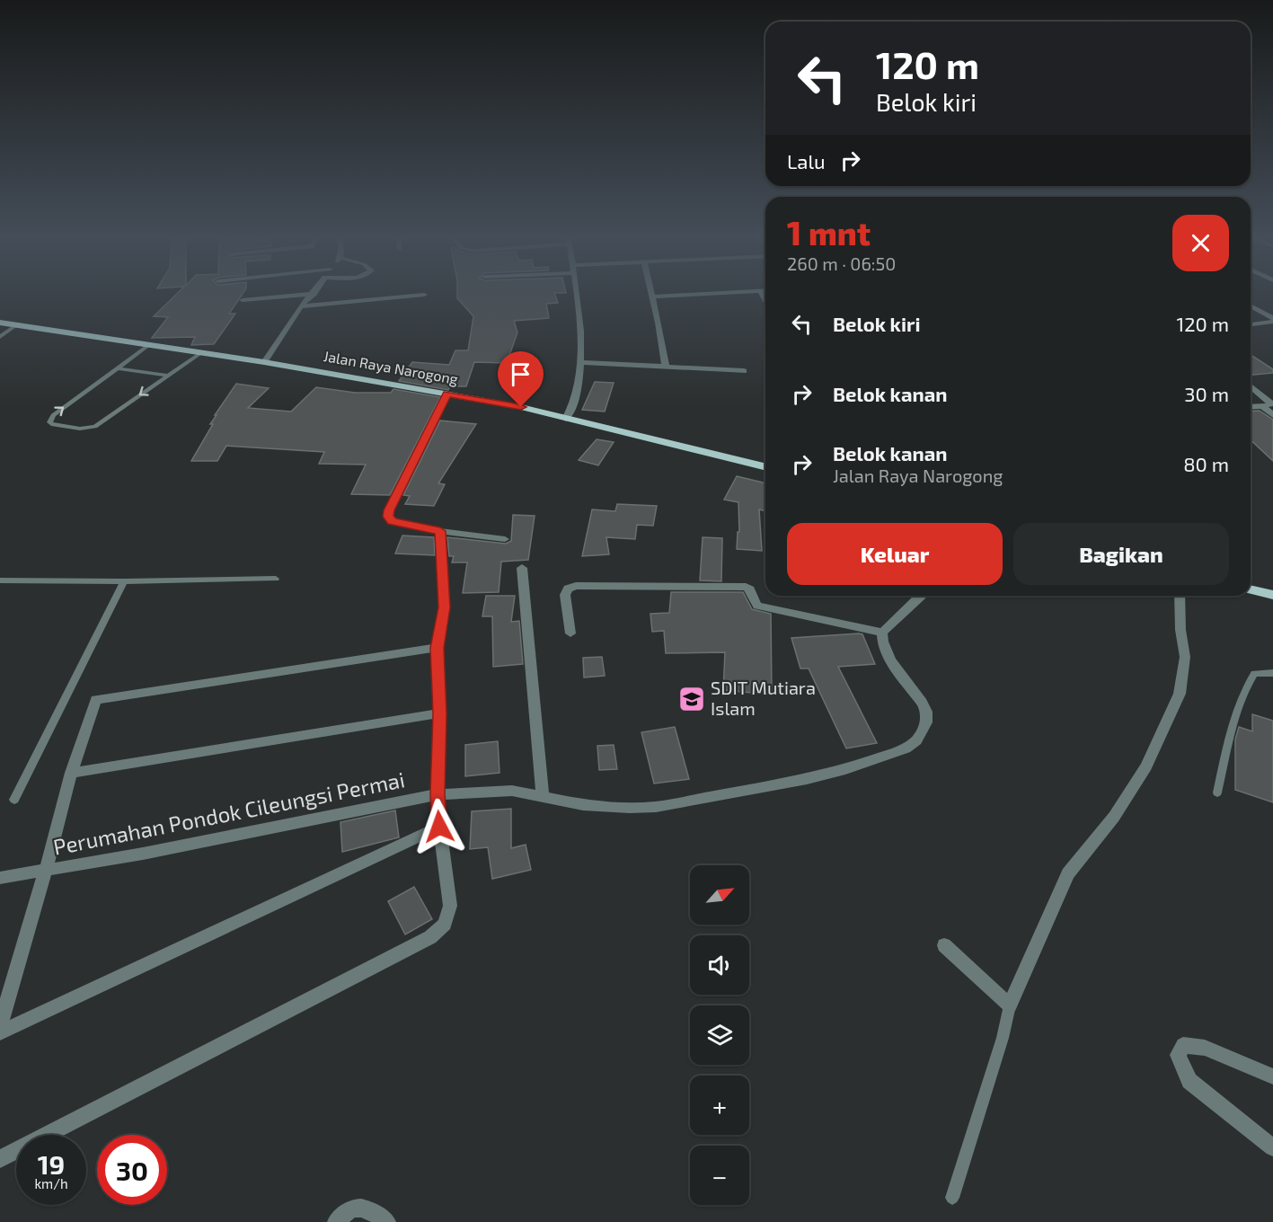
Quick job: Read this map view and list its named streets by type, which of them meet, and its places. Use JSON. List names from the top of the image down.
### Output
{
  "streets": {
    "main road": ["Jalan Raya Narogong"],
    "street": ["Perumahan Pondok Cileungsi Permai"]
  },
  "places": {
    "school or university": ["SDIT Mutiara Islam"]
  },
  "north": "top right",
  "page": {
    "turn": ["120 m", "Belok kiri"],
    "then": "Lalu",
    "heading": ["1 mnt", "260 m · 06:50"],
    "list": [
      {
        "name": "Belok kiri",
        "value": "120 m"
      },
      {
        "name": "Belok kanan",
        "value": "30 m"
      },
      {
        "name": "Belok kanan",
        "note": "Jalan Raya Narogong",
        "value": "80 m"
      }
    ],
    "buttons": ["Keluar", "Bagikan"],
    "map_buttons": ["+", "−"],
    "speed": "19 km/h",
    "limit": "30"
  }
}
